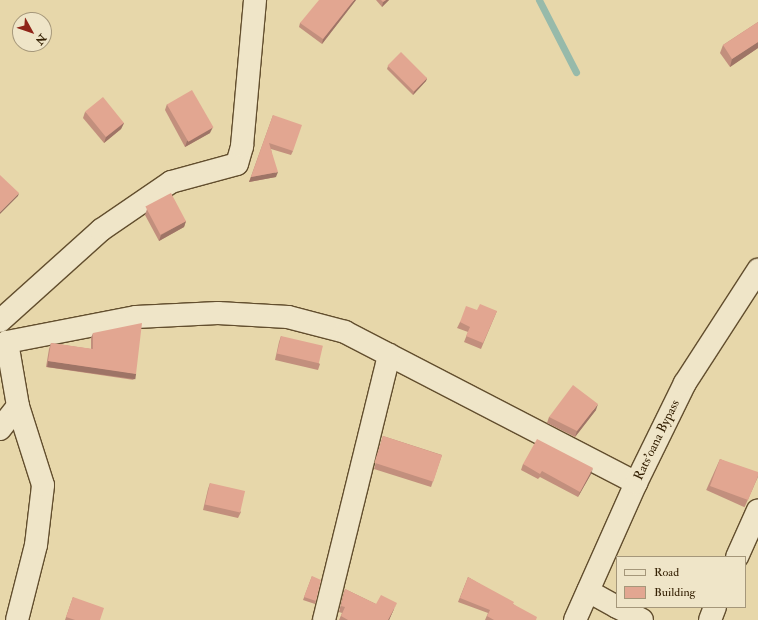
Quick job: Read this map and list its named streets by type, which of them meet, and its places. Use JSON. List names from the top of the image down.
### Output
{
  "streets": {
    "street": ["Rats'oana Bypass"]
  },
  "legend": ["Road", "Building"],
  "north": "bottom right"
}
